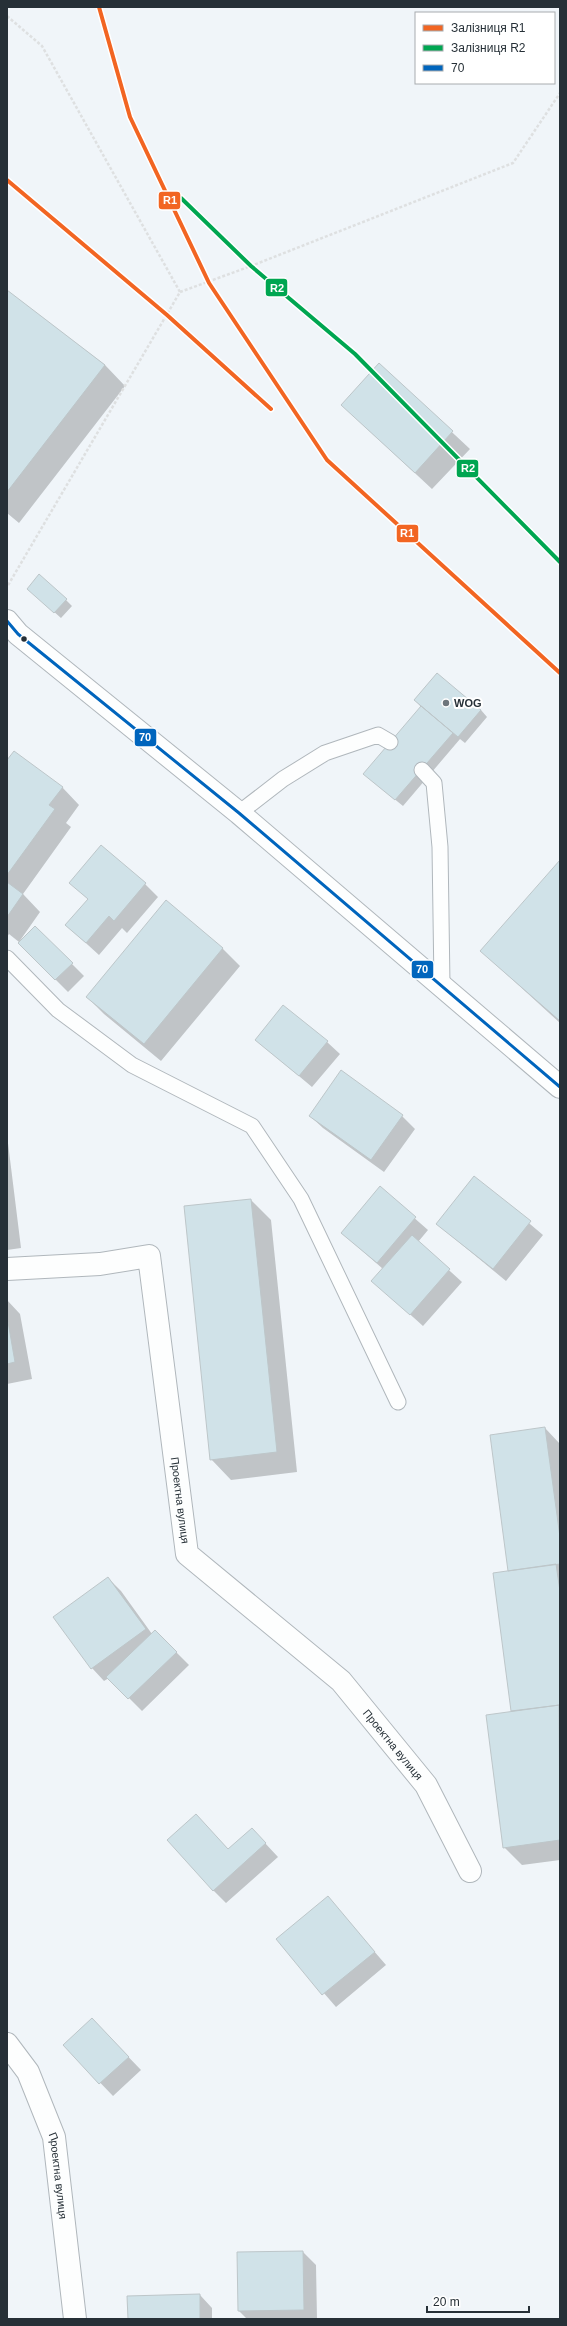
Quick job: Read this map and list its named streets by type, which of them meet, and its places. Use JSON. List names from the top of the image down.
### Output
{
  "streets": {
    "street": ["Проектна вулиця"]
  },
  "places": ["WOG"],
  "lines": ["rail line R1", "rail line R2", "transit line 70"],
  "legend": ["Залізниця R1", "Залізниця R2", "70"],
  "scale_bar": "20 m"
}
